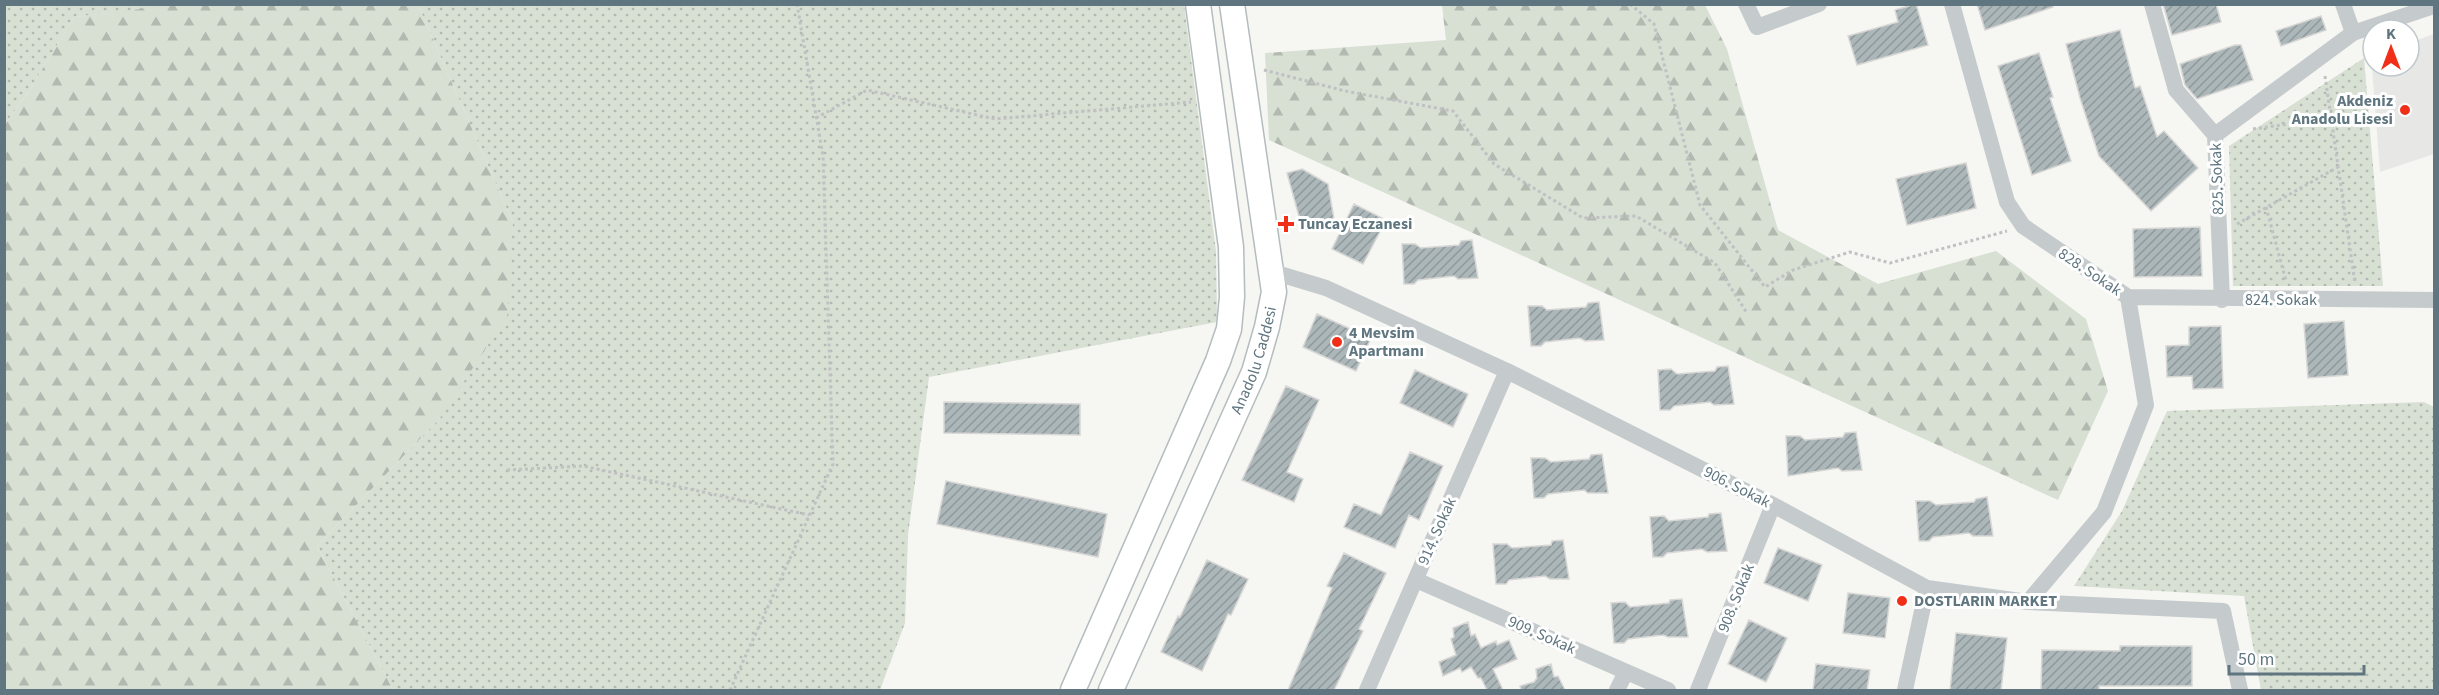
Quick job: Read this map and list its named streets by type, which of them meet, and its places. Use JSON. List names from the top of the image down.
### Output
{
  "streets": {
    "main road": ["Anadolu Caddesi"],
    "street": [
      "825. Sokak",
      "828. Sokak",
      "824. Sokak",
      "906. Sokak",
      "914. Sokak",
      "908. Sokak",
      "909. Sokak"
    ]
  },
  "crossings": [
    ["825. Sokak", "824. Sokak"],
    ["828. Sokak", "824. Sokak"],
    ["828. Sokak", "906. Sokak"],
    ["Anadolu Caddesi", "906. Sokak"],
    ["906. Sokak", "914. Sokak"],
    ["906. Sokak", "908. Sokak"],
    ["914. Sokak", "909. Sokak"]
  ],
  "places": {
    "other": ["Akdeniz Anadolu Lisesi", "4 Mevsim Apartmanı", "DOSTLARIN MARKET"],
    "health": ["Tuncay Eczanesi"]
  },
  "scale_bar": "50 m",
  "north": "top"
}
